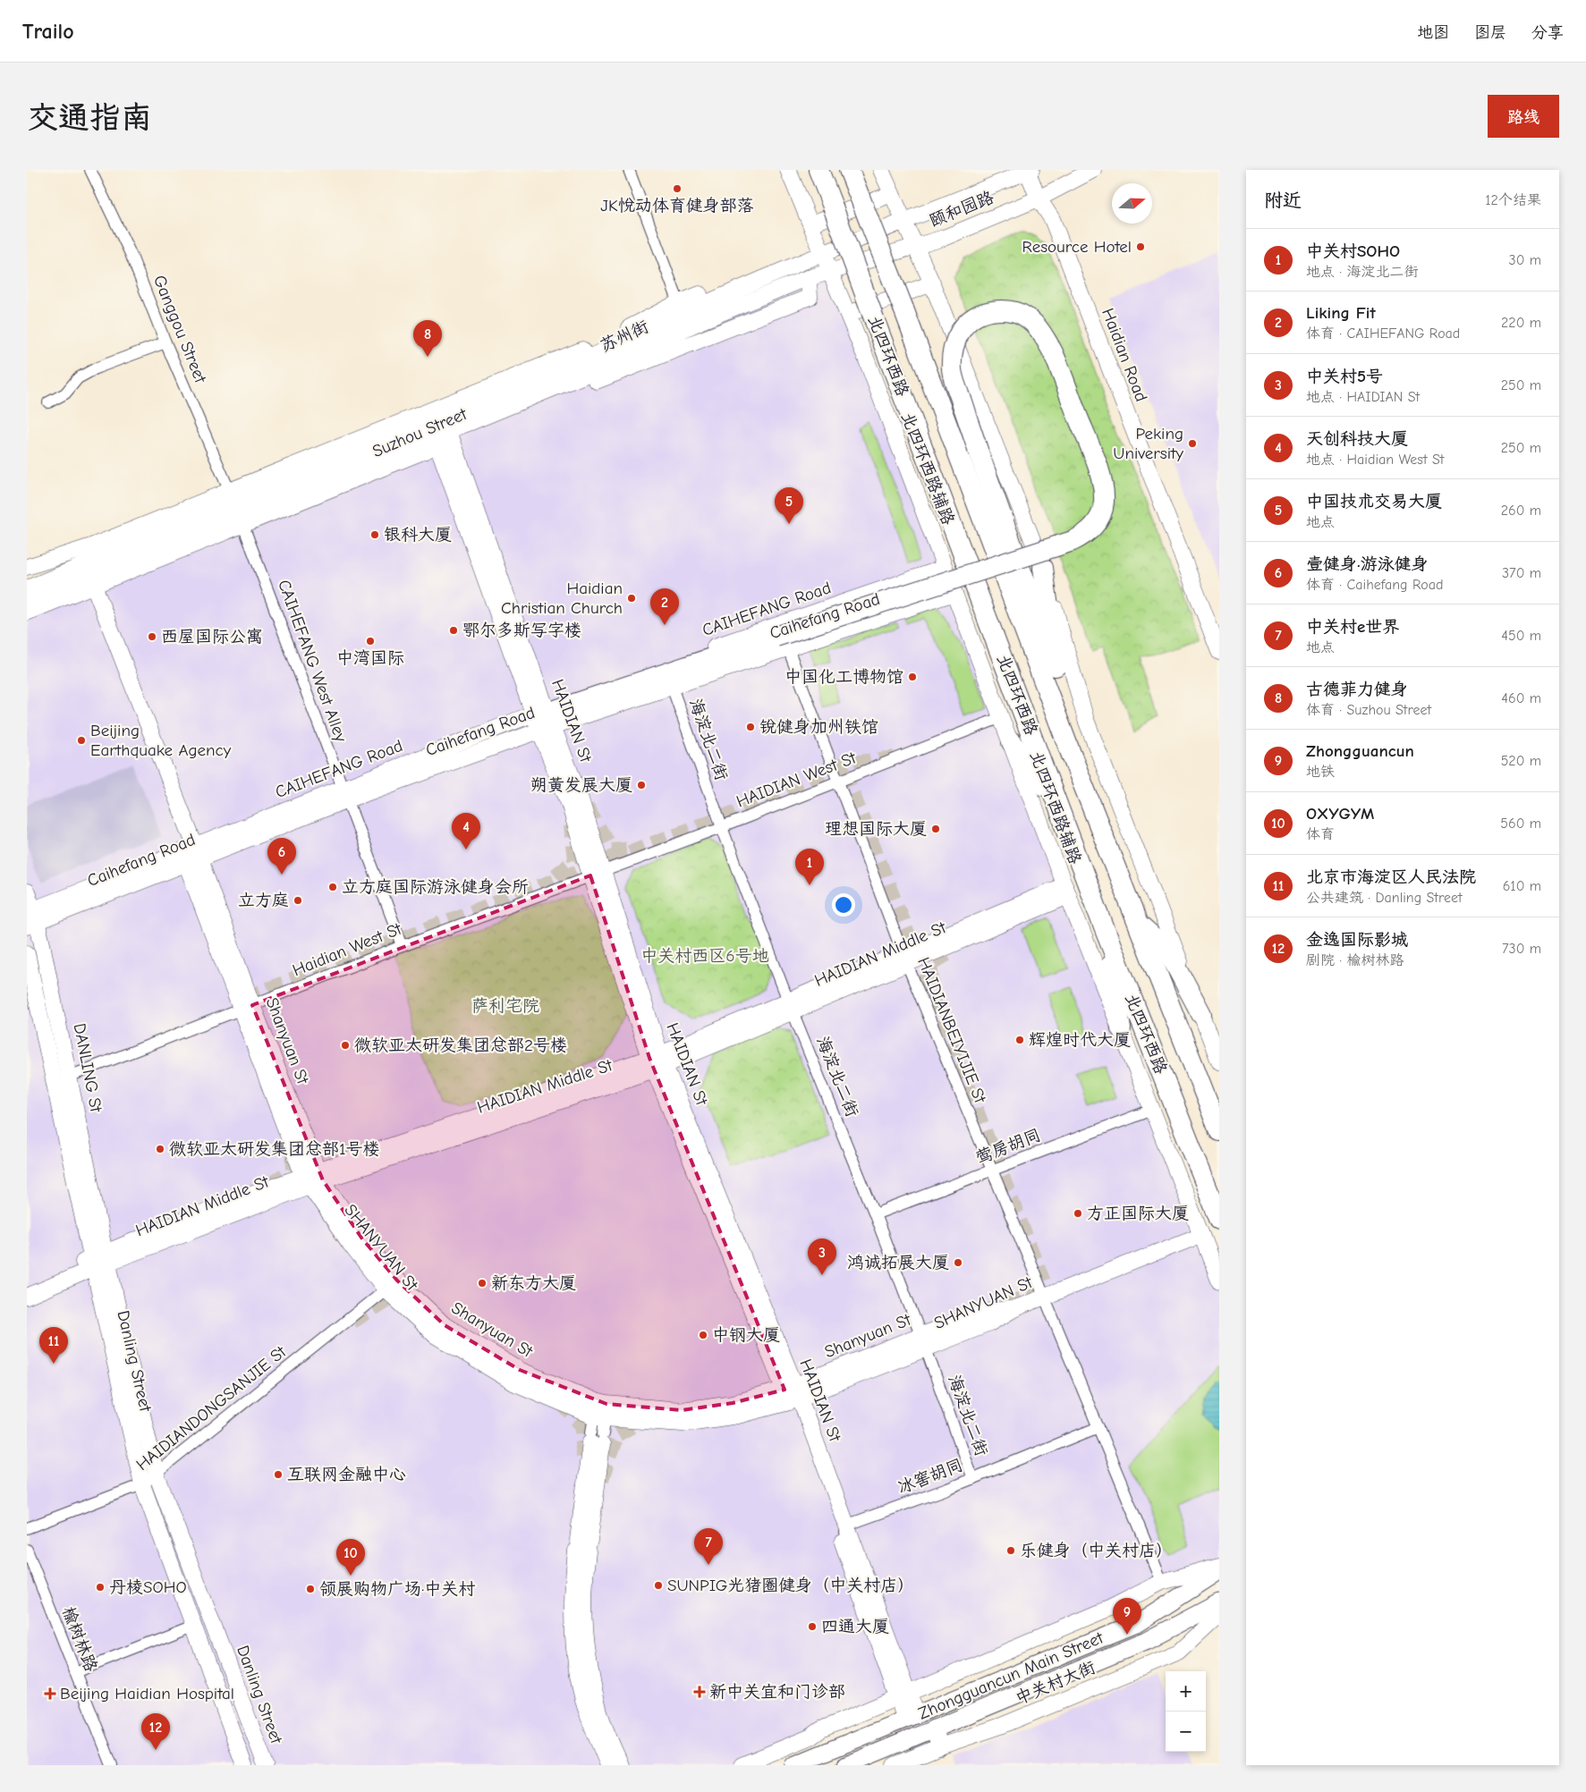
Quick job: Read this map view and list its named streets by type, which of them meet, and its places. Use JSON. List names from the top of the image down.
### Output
{
  "streets": {
    "highway": ["北四环西路"],
    "main road": ["Zhongguancun Main Street"],
    "street": [
      "颐和园路",
      "Ganggou Street",
      "苏州街",
      "Haidian Road",
      "Suzhou Street",
      "北四环西路辅路",
      "CAIHEFANG Road",
      "Caihefang Road",
      "CAIHEFANG West Alley",
      "HAIDIAN St",
      "海淀北二街",
      "HAIDIAN West St",
      "Haidian West St",
      "HAIDIAN Middle St",
      "HAIDIANBEIYIJIE St",
      "Shanyuan St",
      "DANLING St",
      "莺房胡同",
      "SHANYUAN St",
      "Danling Street",
      "HAIDIANDONGSANJIE St",
      "冰窖胡同",
      "榆树林路",
      "中关村大街"
    ]
  },
  "crossings": [
    ["颐和园路", "苏州街"],
    ["颐和园路", "Haidian Road"],
    ["颐和园路", "Suzhou Street"],
    ["颐和园路", "北四环西路辅路"],
    ["Ganggou Street", "Suzhou Street"],
    ["Ganggou Street", "CAIHEFANG West Alley"],
    ["苏州街", "Suzhou Street"],
    ["苏州街", "北四环西路辅路"],
    ["苏州街", "HAIDIAN St"],
    ["Suzhou Street", "北四环西路辅路"],
    ["Suzhou Street", "CAIHEFANG West Alley"],
    ["Suzhou Street", "HAIDIAN St"],
    ["Suzhou Street", "Shanyuan St"],
    ["北四环西路辅路", "CAIHEFANG Road"],
    ["北四环西路辅路", "Caihefang Road"],
    ["北四环西路辅路", "HAIDIAN West St"],
    ["北四环西路辅路", "HAIDIAN Middle St"],
    ["北四环西路辅路", "莺房胡同"],
    ["北四环西路辅路", "SHANYUAN St"],
    ["CAIHEFANG Road", "Caihefang Road"],
    ["CAIHEFANG Road", "CAIHEFANG West Alley"],
    ["CAIHEFANG Road", "HAIDIAN St"],
    ["CAIHEFANG Road", "Shanyuan St"],
    ["CAIHEFANG Road", "DANLING St"],
    ["Caihefang Road", "HAIDIAN St"],
    ["Caihefang Road", "海淀北二街"],
    ["Caihefang Road", "HAIDIANBEIYIJIE St"],
    ["CAIHEFANG West Alley", "Haidian West St"],
    ["HAIDIAN St", "HAIDIAN West St"],
    ["HAIDIAN St", "Haidian West St"],
    ["HAIDIAN St", "HAIDIAN Middle St"],
    ["HAIDIAN St", "SHANYUAN St"],
    ["HAIDIAN St", "冰窖胡同"],
    ["HAIDIAN St", "Zhongguancun Main Street"],
    ["海淀北二街", "HAIDIAN West St"],
    ["海淀北二街", "HAIDIAN Middle St"],
    ["海淀北二街", "莺房胡同"],
    ["海淀北二街", "SHANYUAN St"],
    ["海淀北二街", "冰窖胡同"],
    ["HAIDIAN West St", "Haidian West St"],
    ["HAIDIAN West St", "HAIDIANBEIYIJIE St"],
    ["Haidian West St", "Shanyuan St"],
    ["Haidian West St", "DANLING St"],
    ["Haidian West St", "Danling Street"],
    ["HAIDIAN Middle St", "HAIDIANBEIYIJIE St"],
    ["HAIDIAN Middle St", "Shanyuan St"],
    ["HAIDIAN Middle St", "SHANYUAN St"],
    ["HAIDIAN Middle St", "Danling Street"],
    ["HAIDIANBEIYIJIE St", "莺房胡同"],
    ["HAIDIANBEIYIJIE St", "SHANYUAN St"],
    ["HAIDIANBEIYIJIE St", "冰窖胡同"],
    ["Shanyuan St", "SHANYUAN St"],
    ["DANLING St", "Danling Street"],
    ["SHANYUAN St", "HAIDIANDONGSANJIE St"],
    ["Danling Street", "HAIDIANDONGSANJIE St"]
  ],
  "parks": ["中关村西区6号地", "萨利宅院"],
  "places": {
    "other": [
      "JK悦动体育健身部落",
      "Resource Hotel",
      "Peking University",
      "银科大厦",
      "Haidian Christian Church",
      "鄂尔多斯写字楼",
      "西屋国际公寓",
      "中湾国际",
      "中国化工博物馆",
      "锐健身加州铁馆",
      "Beijing Earthquake Agency",
      "朔黄发展大厦",
      "理想国际大厦",
      "立方庭国际游泳健身会所",
      "立方庭",
      "辉煌时代大厦",
      "微软亚太研发集团总部2号楼",
      "微软亚太研发集团总部1号楼",
      "方正国际大厦",
      "鸿诚拓展大厦",
      "新东方大厦",
      "中钢大厦",
      "互联网金融中心",
      "乐健身（中关村店）",
      "SUNPIG光猪圈健身（中关村店）",
      "丹棱SOHO",
      "领展购物广场·中关村",
      "四通大厦"
    ],
    "health": ["新中关宜和门诊部", "Beijing Haidian Hospital"]
  },
  "north": "right",
  "page": {
    "header": "Trailo",
    "nav": ["地图", "图层", "分享"],
    "buttons": "路线",
    "title": "交通指南",
    "heading": ["附近", "12个结果"],
    "list": [
      {
        "mark": "1",
        "name": "中关村SOHO",
        "note": "地点 · 海淀北二街",
        "value": "30 m"
      },
      {
        "mark": "2",
        "name": "Liking Fit",
        "note": "体育 · CAIHEFANG Road",
        "value": "220 m"
      },
      {
        "mark": "3",
        "name": "中关村5号",
        "note": "地点 · HAIDIAN St",
        "value": "250 m"
      },
      {
        "mark": "4",
        "name": "天创科技大厦",
        "note": "地点 · Haidian West St",
        "value": "250 m"
      },
      {
        "mark": "5",
        "name": "中国技术交易大厦",
        "note": "地点",
        "value": "260 m"
      },
      {
        "mark": "6",
        "name": "壹健身·游泳健身",
        "note": "体育 · Caihefang Road",
        "value": "370 m"
      },
      {
        "mark": "7",
        "name": "中关村e世界",
        "note": "地点",
        "value": "450 m"
      },
      {
        "mark": "8",
        "name": "古德菲力健身",
        "note": "体育 · Suzhou Street",
        "value": "460 m"
      },
      {
        "mark": "9",
        "name": "Zhongguancun",
        "note": "地铁",
        "value": "520 m"
      },
      {
        "mark": "10",
        "name": "OXYGYM",
        "note": "体育",
        "value": "560 m"
      },
      {
        "mark": "11",
        "name": "北京市海淀区人民法院",
        "note": "公共建筑 · Danling Street",
        "value": "610 m"
      },
      {
        "mark": "12",
        "name": "金逸国际影城",
        "note": "剧院 · 榆树林路",
        "value": "730 m"
      }
    ],
    "pins": [
      "8",
      "5",
      "2",
      "4",
      "6",
      "1",
      "3",
      "11",
      "7",
      "10",
      "9",
      "12"
    ],
    "map_buttons": ["+", "−"]
  }
}
